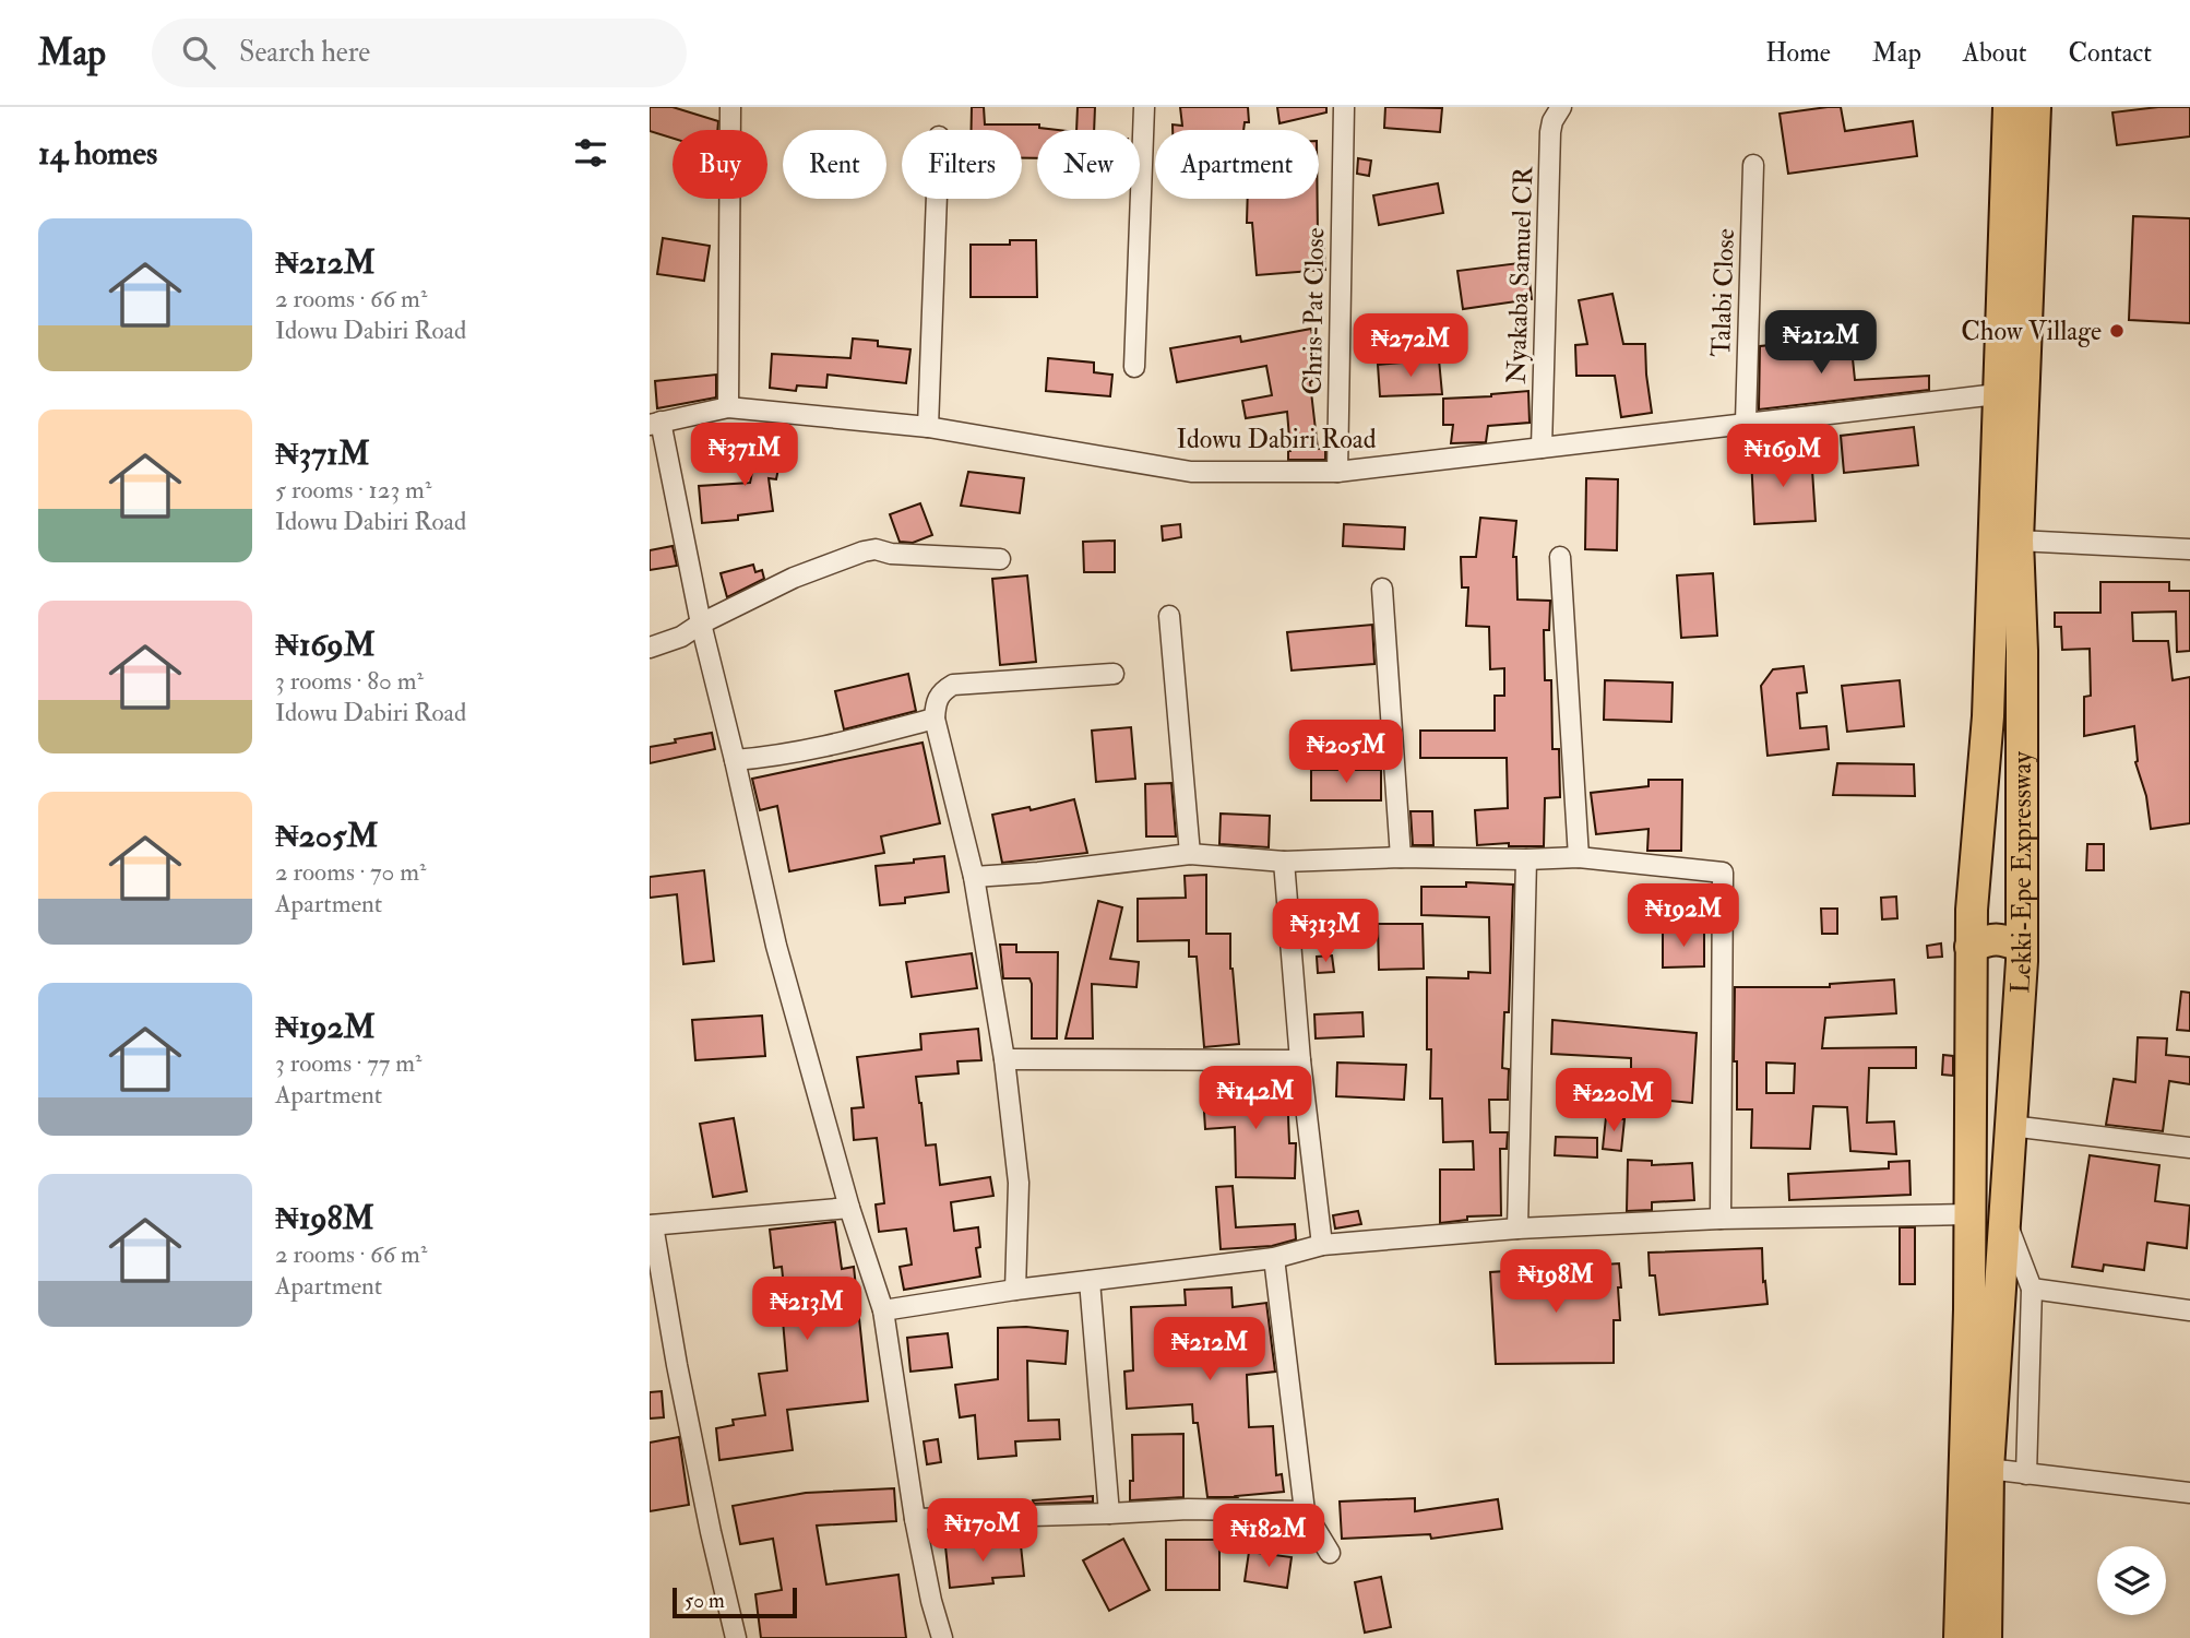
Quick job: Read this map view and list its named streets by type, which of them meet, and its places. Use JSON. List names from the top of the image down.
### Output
{
  "streets": {
    "highway": ["Lekki-Epe Expressway"],
    "street": [
      "Nyakaba Samuel CR",
      "Talabi Close",
      "Chris-Pat Close",
      "Idowu Dabiri Road"
    ]
  },
  "crossings": [
    ["Nyakaba Samuel CR", "Idowu Dabiri Road"],
    ["Talabi Close", "Idowu Dabiri Road"],
    ["Chris-Pat Close", "Idowu Dabiri Road"],
    ["Idowu Dabiri Road", "Lekki-Epe Expressway"]
  ],
  "places": ["Chow Village"],
  "scale_bar": "50 m",
  "page": {
    "header": "Map",
    "search": "Search here",
    "nav": [
      "Home",
      "Map",
      "About",
      "Contact"
    ],
    "heading": "14 homes",
    "chip": [
      "Buy",
      "Rent",
      "Filters",
      "New",
      "Apartment"
    ],
    "list": [
      {
        "name": "₦212M",
        "note": "2 rooms · 66 m² · Idowu Dabiri Road"
      },
      {
        "name": "₦371M",
        "note": "5 rooms · 123 m² · Idowu Dabiri Road"
      },
      {
        "name": "₦169M",
        "note": "3 rooms · 80 m² · Idowu Dabiri Road"
      },
      {
        "name": "₦205M",
        "note": "2 rooms · 70 m² · Apartment"
      },
      {
        "name": "₦192M",
        "note": "3 rooms · 77 m² · Apartment"
      },
      {
        "name": "₦198M",
        "note": "2 rooms · 66 m² · Apartment"
      }
    ],
    "price": [
      "₦212M",
      "₦272M",
      "₦371M",
      "₦169M",
      "₦205M",
      "₦192M",
      "₦313M",
      "₦142M",
      "₦220M",
      "₦198M",
      "₦213M",
      "₦212M",
      "₦170M",
      "₦182M"
    ],
    "scale": "50 m"
  }
}
